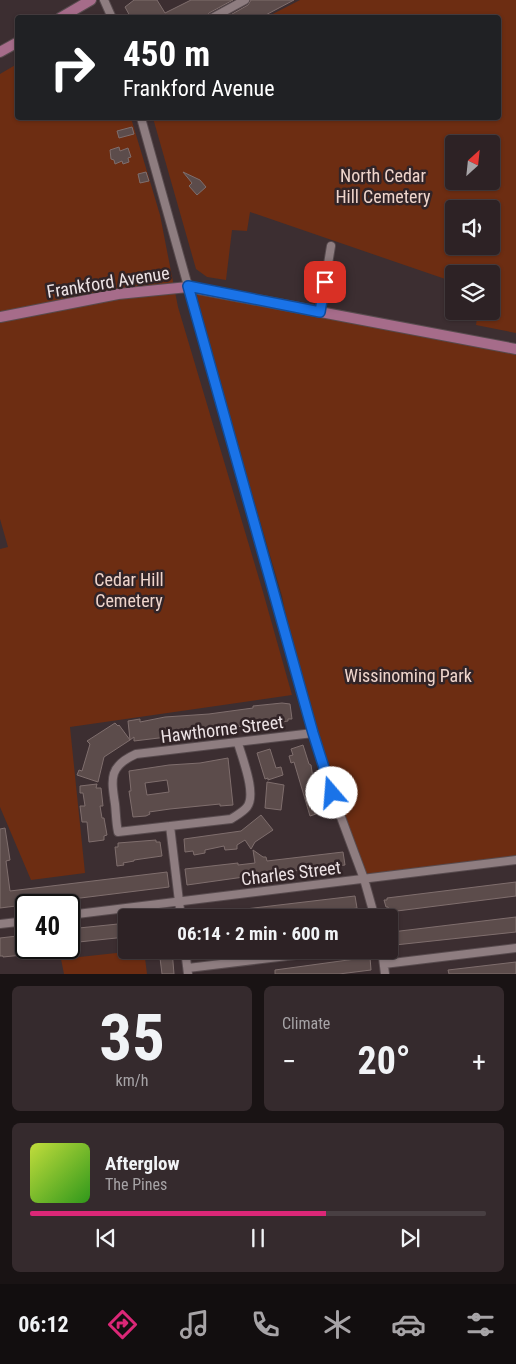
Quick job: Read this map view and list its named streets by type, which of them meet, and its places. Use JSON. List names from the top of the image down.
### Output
{
  "streets": {
    "main road": ["Frankford Avenue"],
    "street": ["Hawthorne Street", "Charles Street"]
  },
  "parks": ["North Cedar Hill Cemetery", "Cedar Hill Cemetery", "Wissinoming Park"],
  "north": "top right",
  "page": {
    "turn": ["450 m", "Frankford Avenue"],
    "limit": "40",
    "trip": "06:14 · 2 min · 600 m",
    "tile": [
      ["35", "km/h"],
      "Climate"
    ],
    "heat": ["−", "20°", "+"],
    "song": ["Afterglow", "The Pines"],
    "tabs": "06:12"
  }
}
